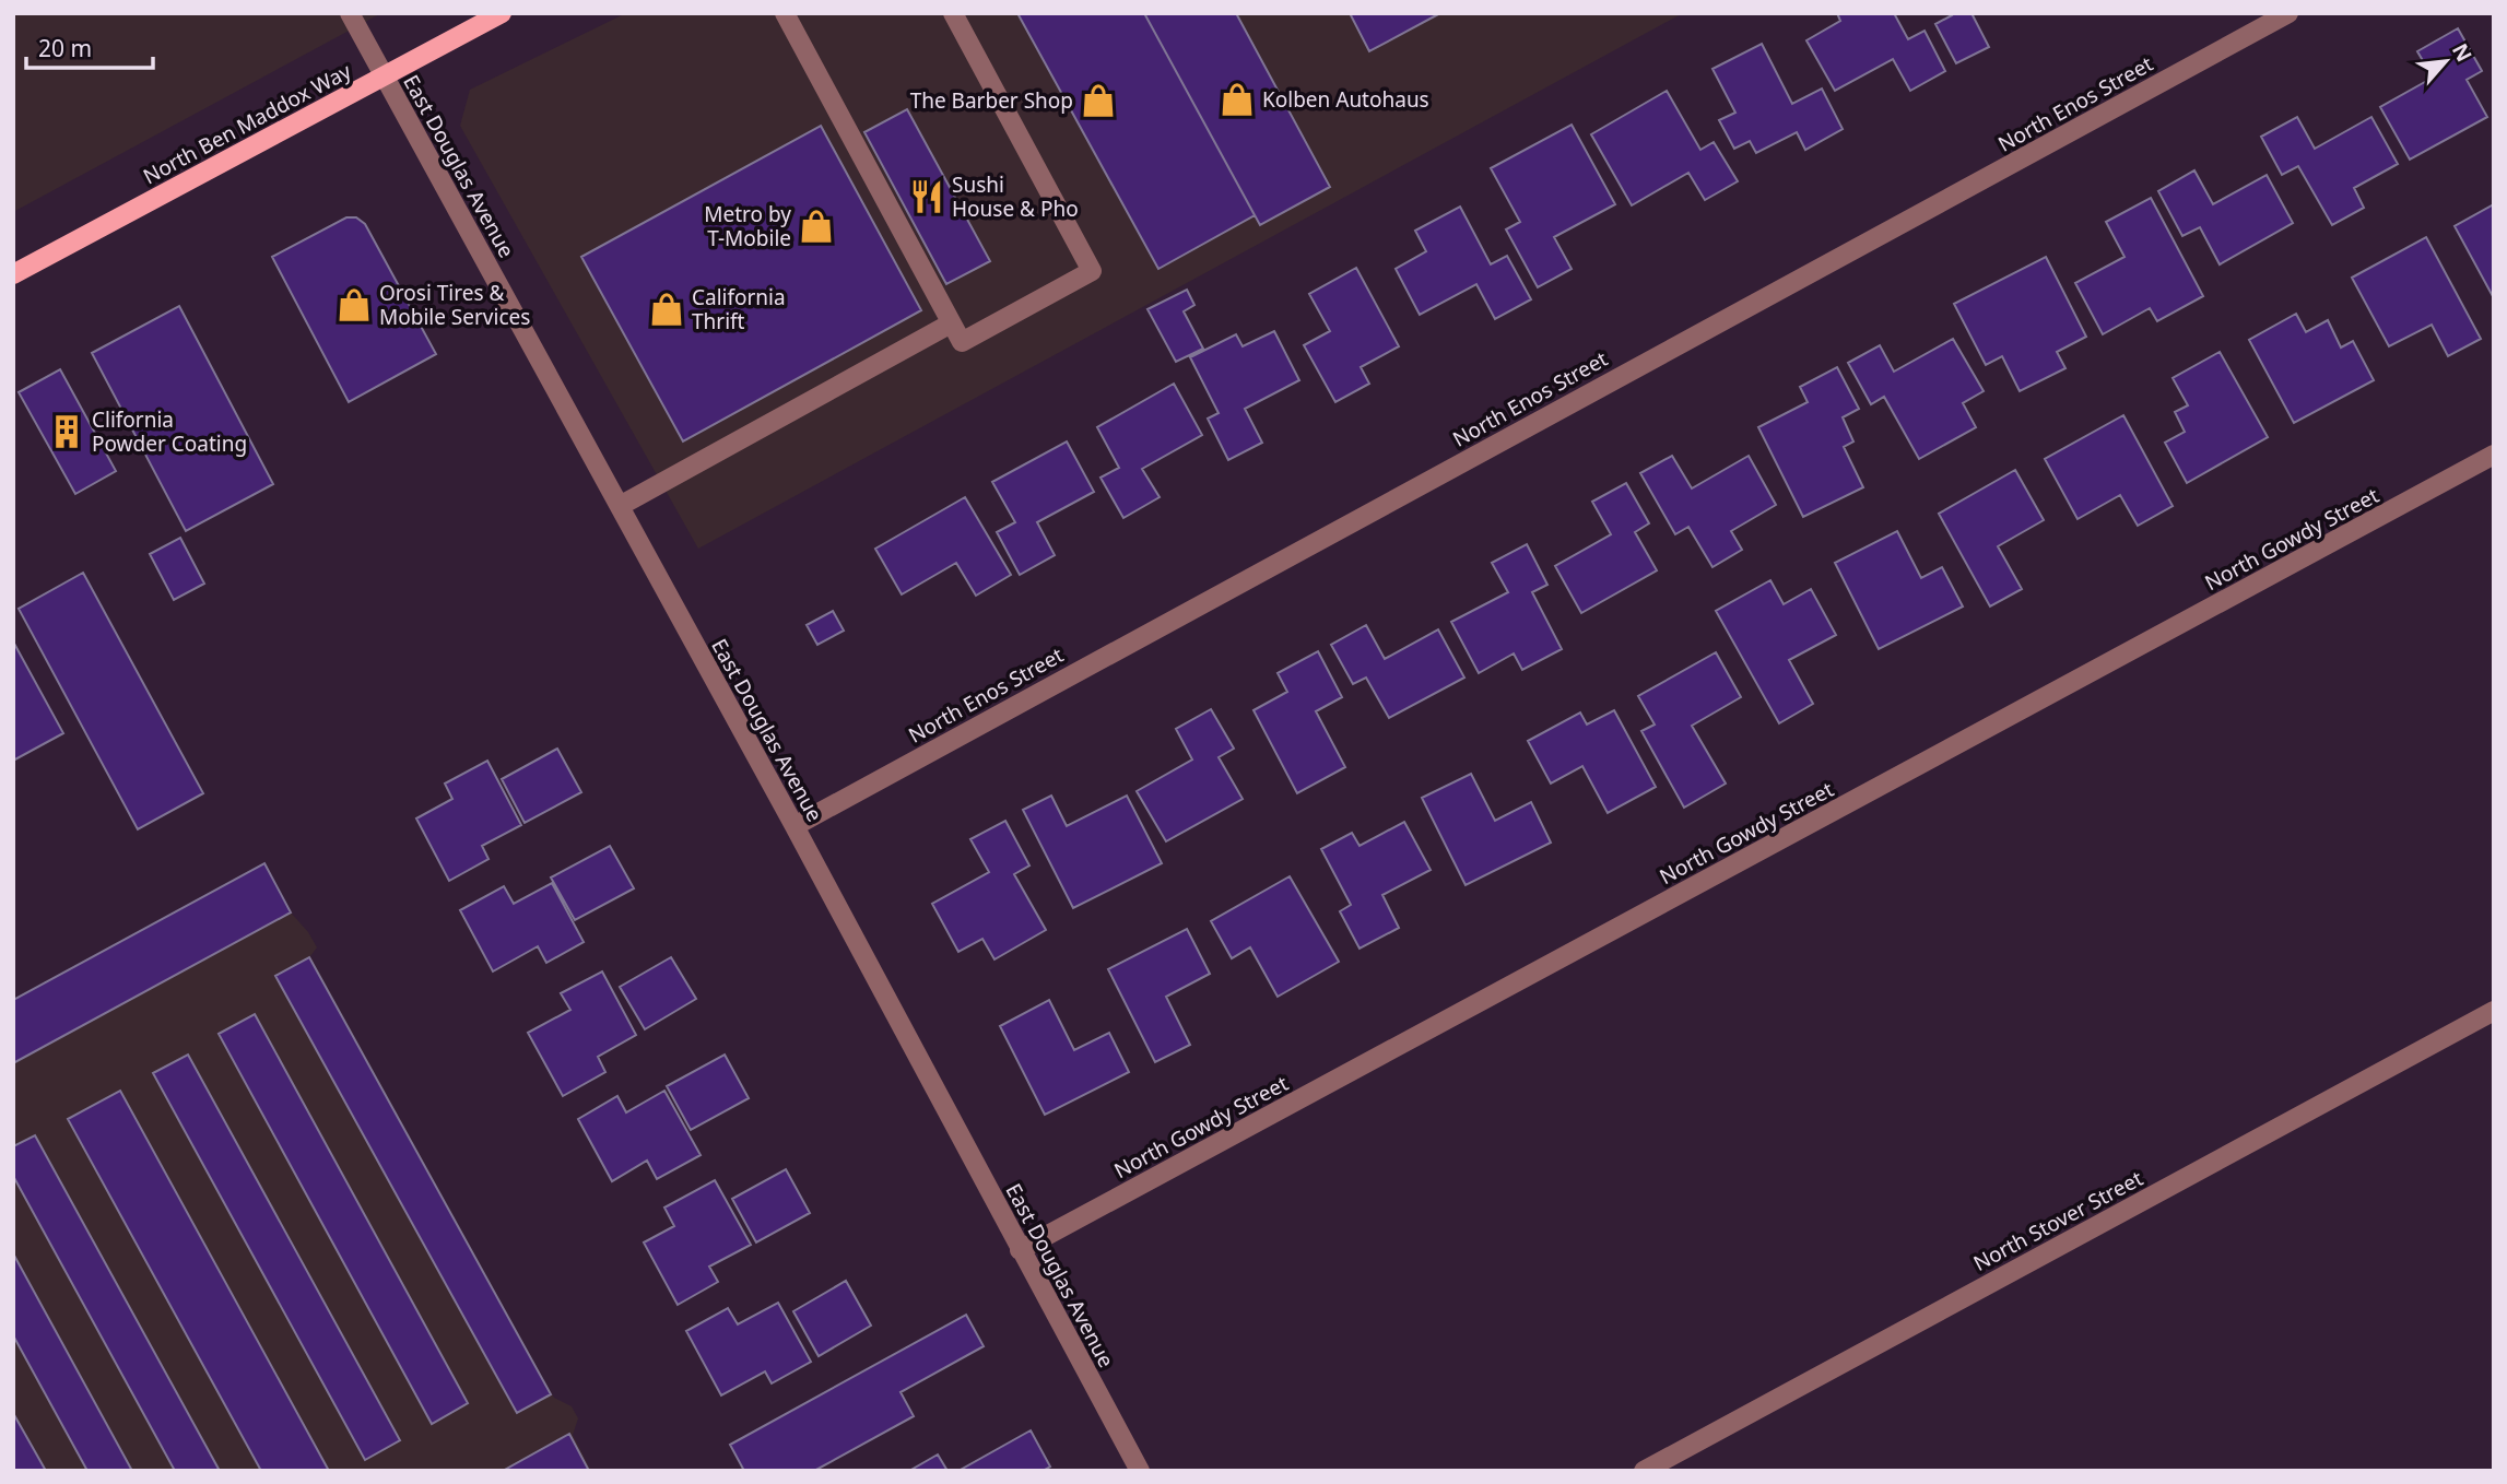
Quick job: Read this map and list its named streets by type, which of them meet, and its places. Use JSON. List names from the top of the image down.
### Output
{
  "streets": {
    "main road": ["North Ben Maddox Way"],
    "street": [
      "North Enos Street",
      "East Douglas Avenue",
      "North Gowdy Street",
      "North Stover Street"
    ]
  },
  "crossings": [
    ["North Enos Street", "East Douglas Avenue"],
    ["North Ben Maddox Way", "East Douglas Avenue"],
    ["East Douglas Avenue", "North Gowdy Street"]
  ],
  "places": {
    "shop": [
      "Kolben Autohaus",
      "The Barber Shop",
      "Metro by T-Mobile",
      "Orosi Tires & Mobile Services",
      "California Thrift"
    ],
    "restaurant": ["Sushi House & Pho"],
    "building": ["Clifornia Powder Coating"]
  },
  "scale_bar": "20 m",
  "north": "top right"
}
